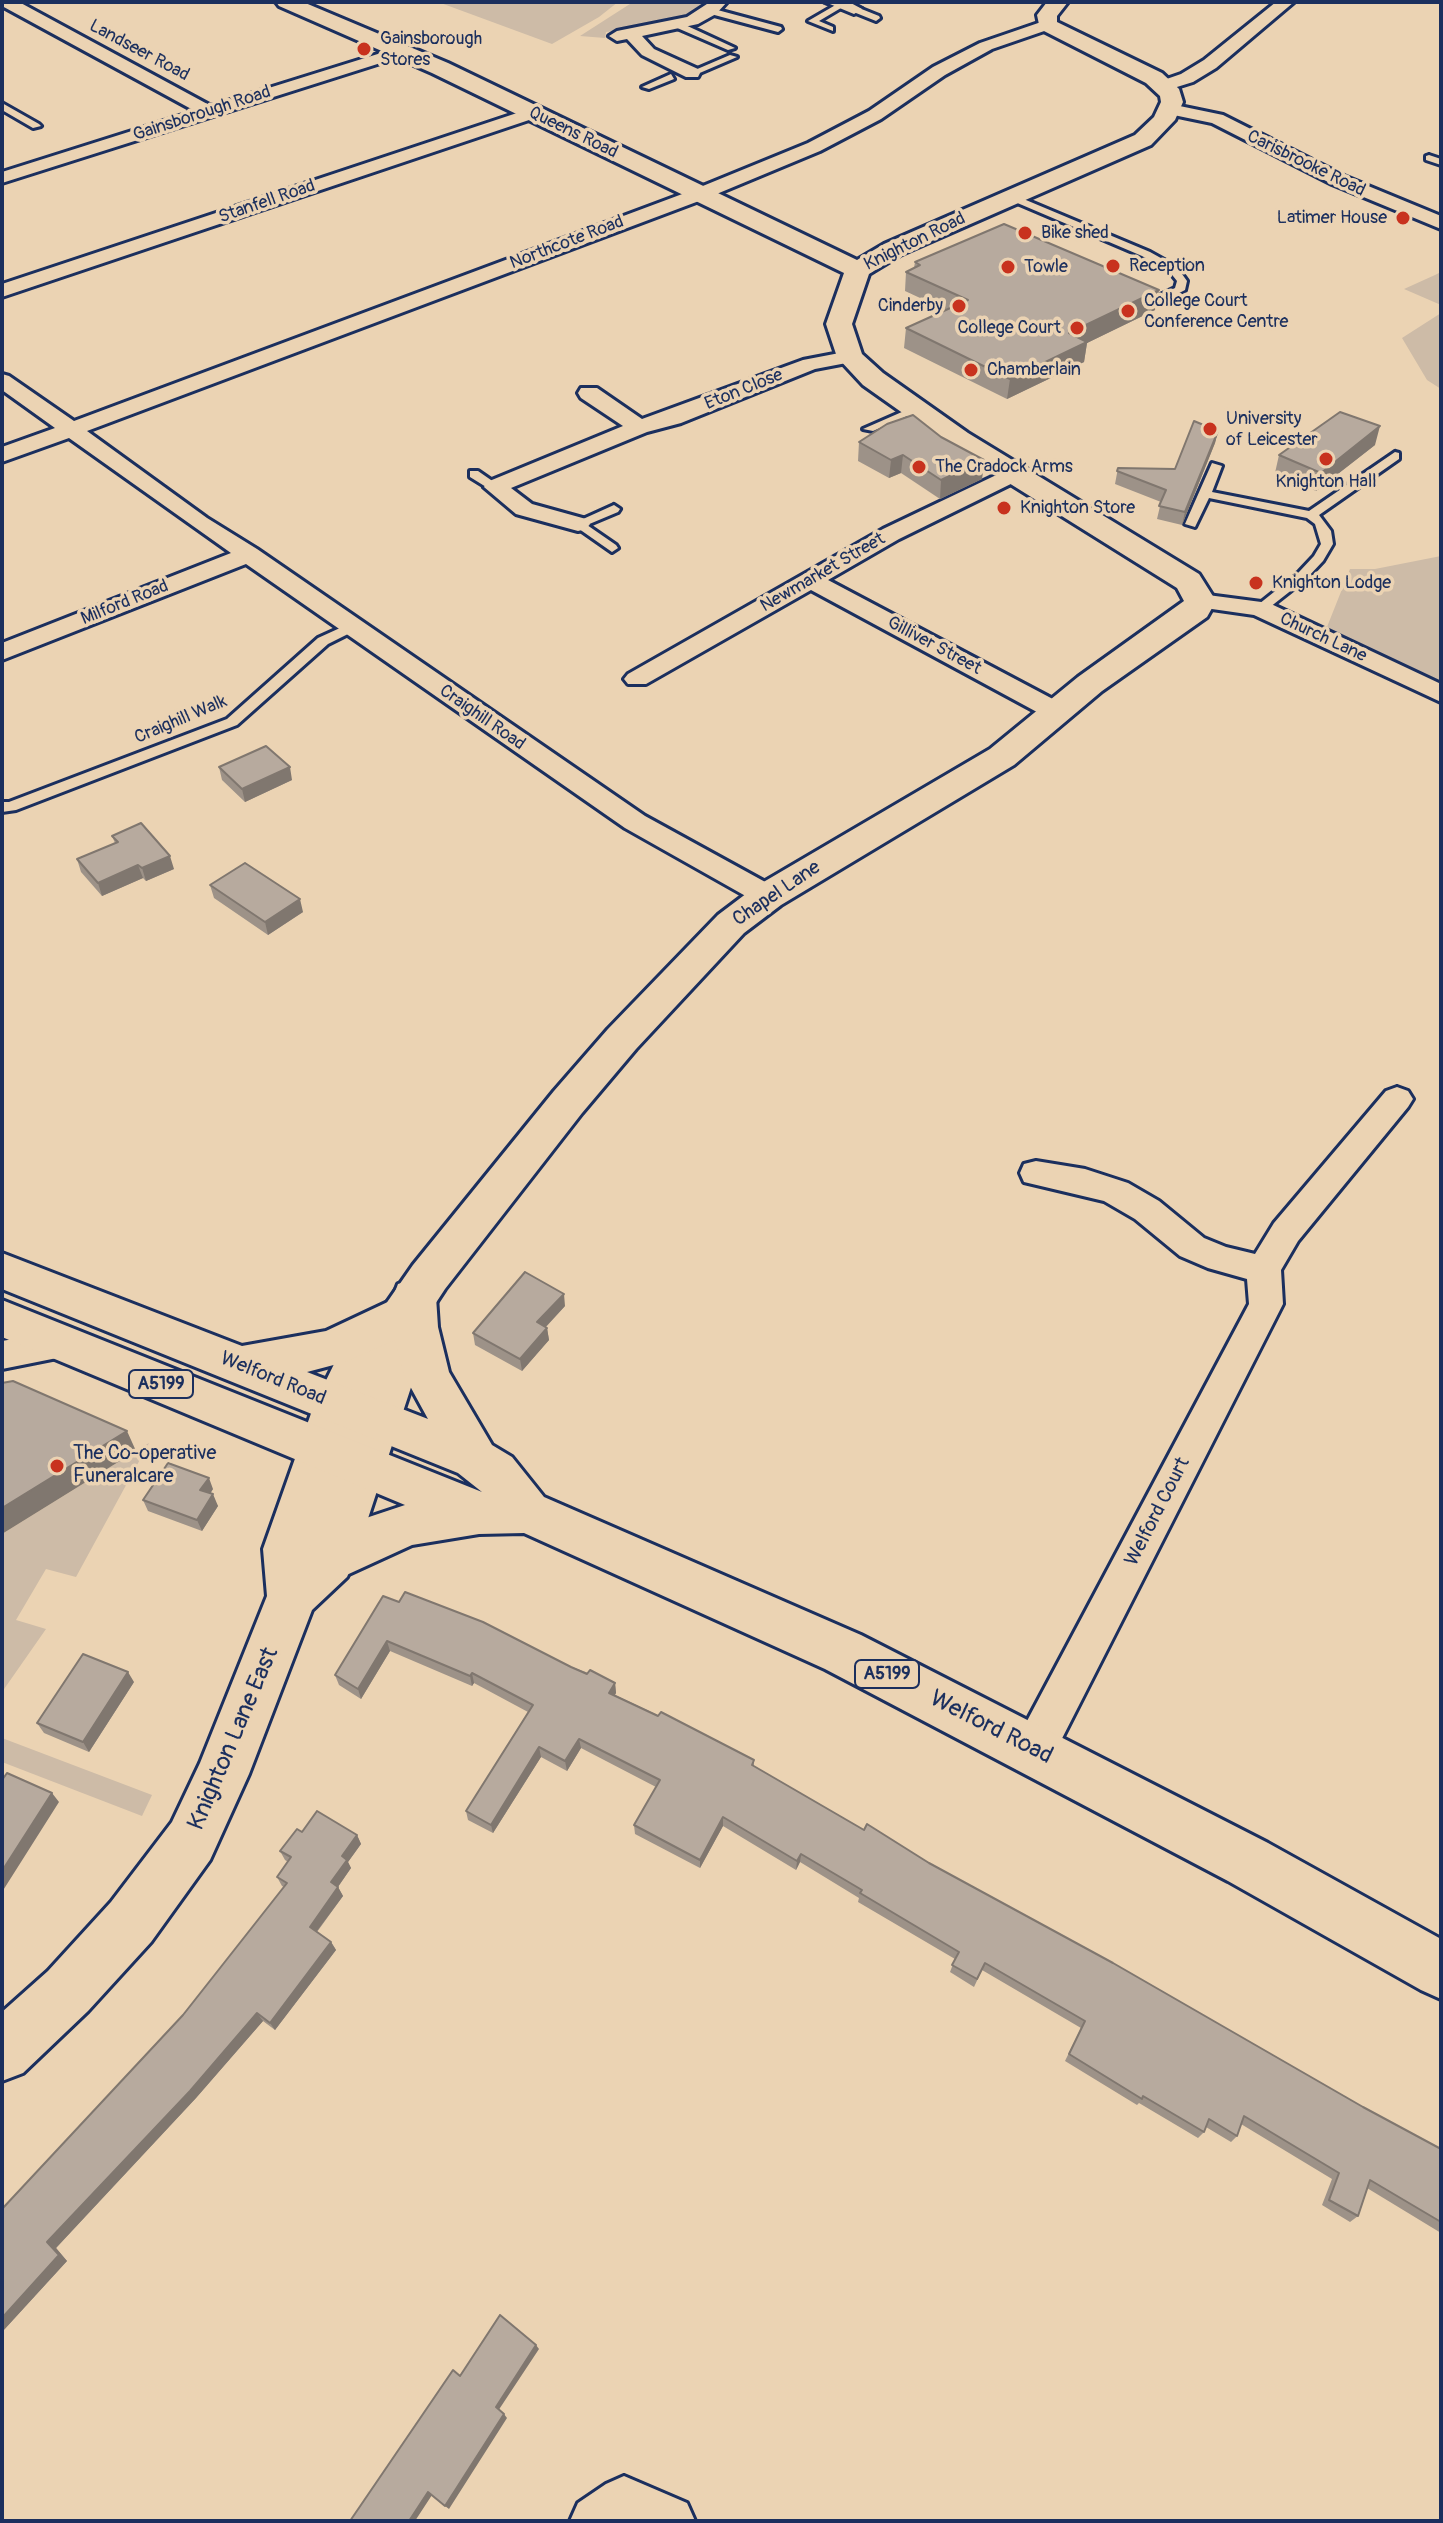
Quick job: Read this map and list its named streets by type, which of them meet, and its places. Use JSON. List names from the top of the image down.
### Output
{
  "streets": {
    "street": [
      "Landseer Road",
      "Gainsborough Road",
      "Queens Road",
      "Carisbrooke Road",
      "Stanfell Road",
      "Knighton Road",
      "Northcote Road",
      "Eton Close",
      "Newmarket Street",
      "Milford Road",
      "Church Lane",
      "Gilliver Street",
      "Craighill Road",
      "Chapel Lane",
      "Welford Road",
      "A5199",
      "Welford Court",
      "Knighton Lane East"
    ],
    "lane": ["Craighill Walk"]
  },
  "crossings": [
    ["Landseer Road", "Gainsborough Road"],
    ["Gainsborough Road", "Queens Road"],
    ["Queens Road", "Stanfell Road"],
    ["Queens Road", "Knighton Road"],
    ["Queens Road", "Northcote Road"],
    ["Carisbrooke Road", "Knighton Road"],
    ["Knighton Road", "Eton Close"],
    ["Northcote Road", "Craighill Road"],
    ["Newmarket Street", "Gilliver Street"],
    ["Milford Road", "Craighill Road"],
    ["Church Lane", "Chapel Lane"],
    ["Gilliver Street", "Chapel Lane"],
    ["Craighill Road", "Craighill Walk"],
    ["Craighill Road", "Chapel Lane"],
    ["Welford Road", "Welford Court"],
    ["Welford Road", "Knighton Lane East"]
  ],
  "places": [
    "Gainsborough Stores",
    "Latimer House",
    "Bike shed",
    "Reception",
    "Towle",
    "Cinderby",
    "College Court Conference Centre",
    "College Court",
    "Chamberlain",
    "University of Leicester",
    "Knighton Hall",
    "The Cradock Arms",
    "Knighton Store",
    "Knighton Lodge",
    "The Co-operative Funeralcare"
  ]
}
